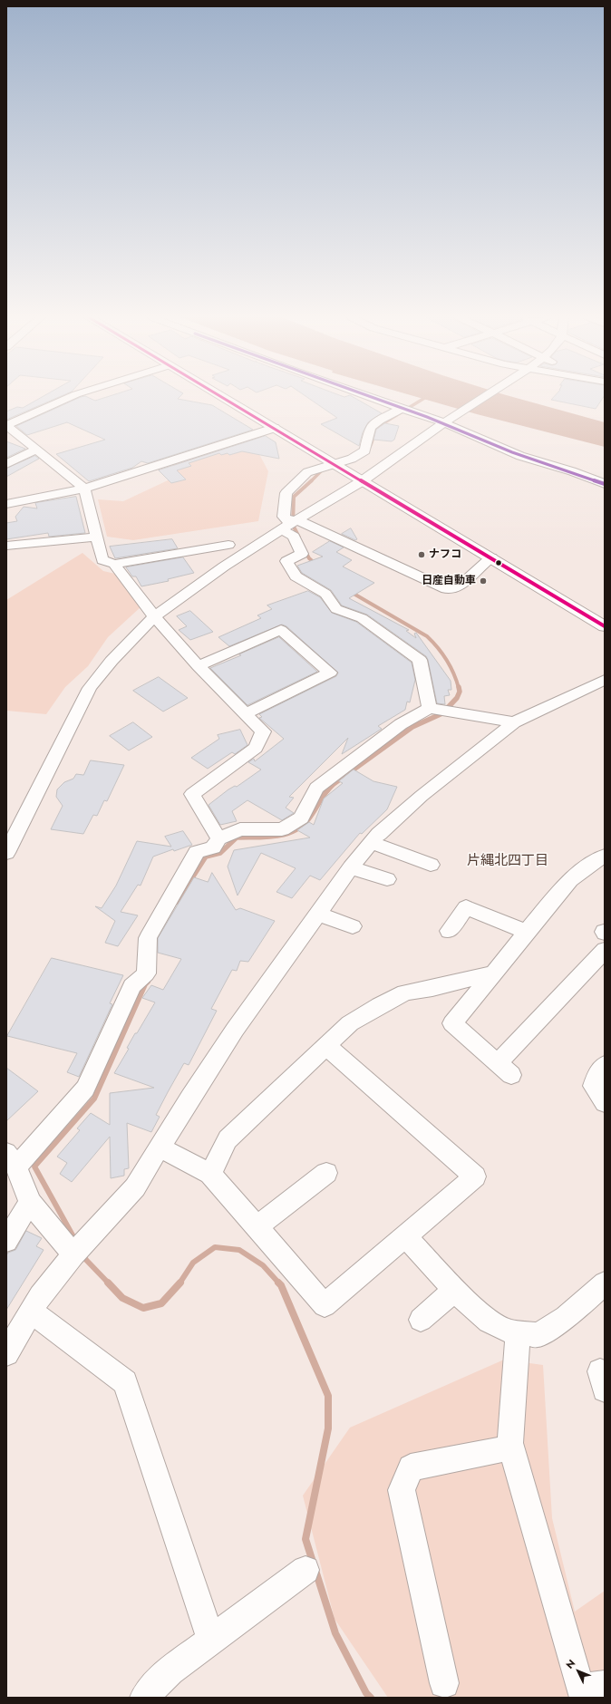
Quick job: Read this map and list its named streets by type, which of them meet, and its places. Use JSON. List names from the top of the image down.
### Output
{
  "districts": ["片縄北四丁目"],
  "places": ["ナフコ", "日産自動車"],
  "north": "top left"
}
